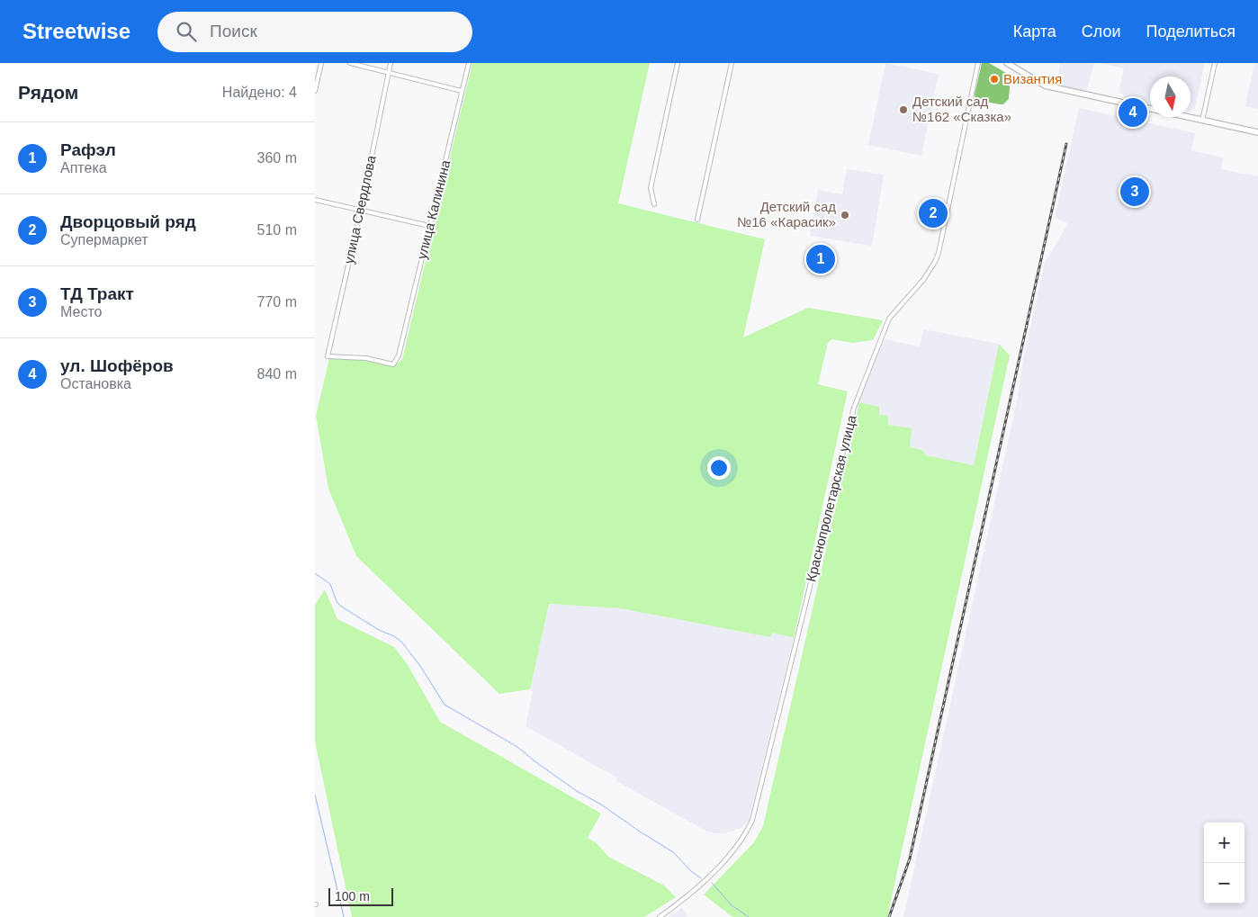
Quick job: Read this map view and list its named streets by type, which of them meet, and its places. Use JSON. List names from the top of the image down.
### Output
{
  "streets": {
    "street": ["улица Свердлова", "улица Калинина", "Краснопролетарская улица"]
  },
  "crossings": [
    ["улица Свердлова", "улица Калинина"]
  ],
  "places": ["Византия", "Детский сад №162 «Сказка»", "Детский сад №16 «Карасик»"],
  "scale_bar": "100 m",
  "north": "bottom",
  "page": {
    "header": "Streetwise",
    "search": "Поиск",
    "nav": ["Карта", "Слои", "Поделиться"],
    "heading": ["Рядом", "Найдено: 4"],
    "pins": [
      "4",
      "3",
      "2",
      "1"
    ],
    "list": [
      {
        "mark": "1",
        "name": "Рафэл",
        "note": "Аптека",
        "value": "360 m"
      },
      {
        "mark": "2",
        "name": "Дворцовый ряд",
        "note": "Супермаркет",
        "value": "510 m"
      },
      {
        "mark": "3",
        "name": "ТД Тракт",
        "note": "Место",
        "value": "770 m"
      },
      {
        "mark": "4",
        "name": "ул. Шофёров",
        "note": "Остановка",
        "value": "840 m"
      }
    ],
    "map_buttons": ["+", "−"],
    "scale": "100 m"
  }
}
